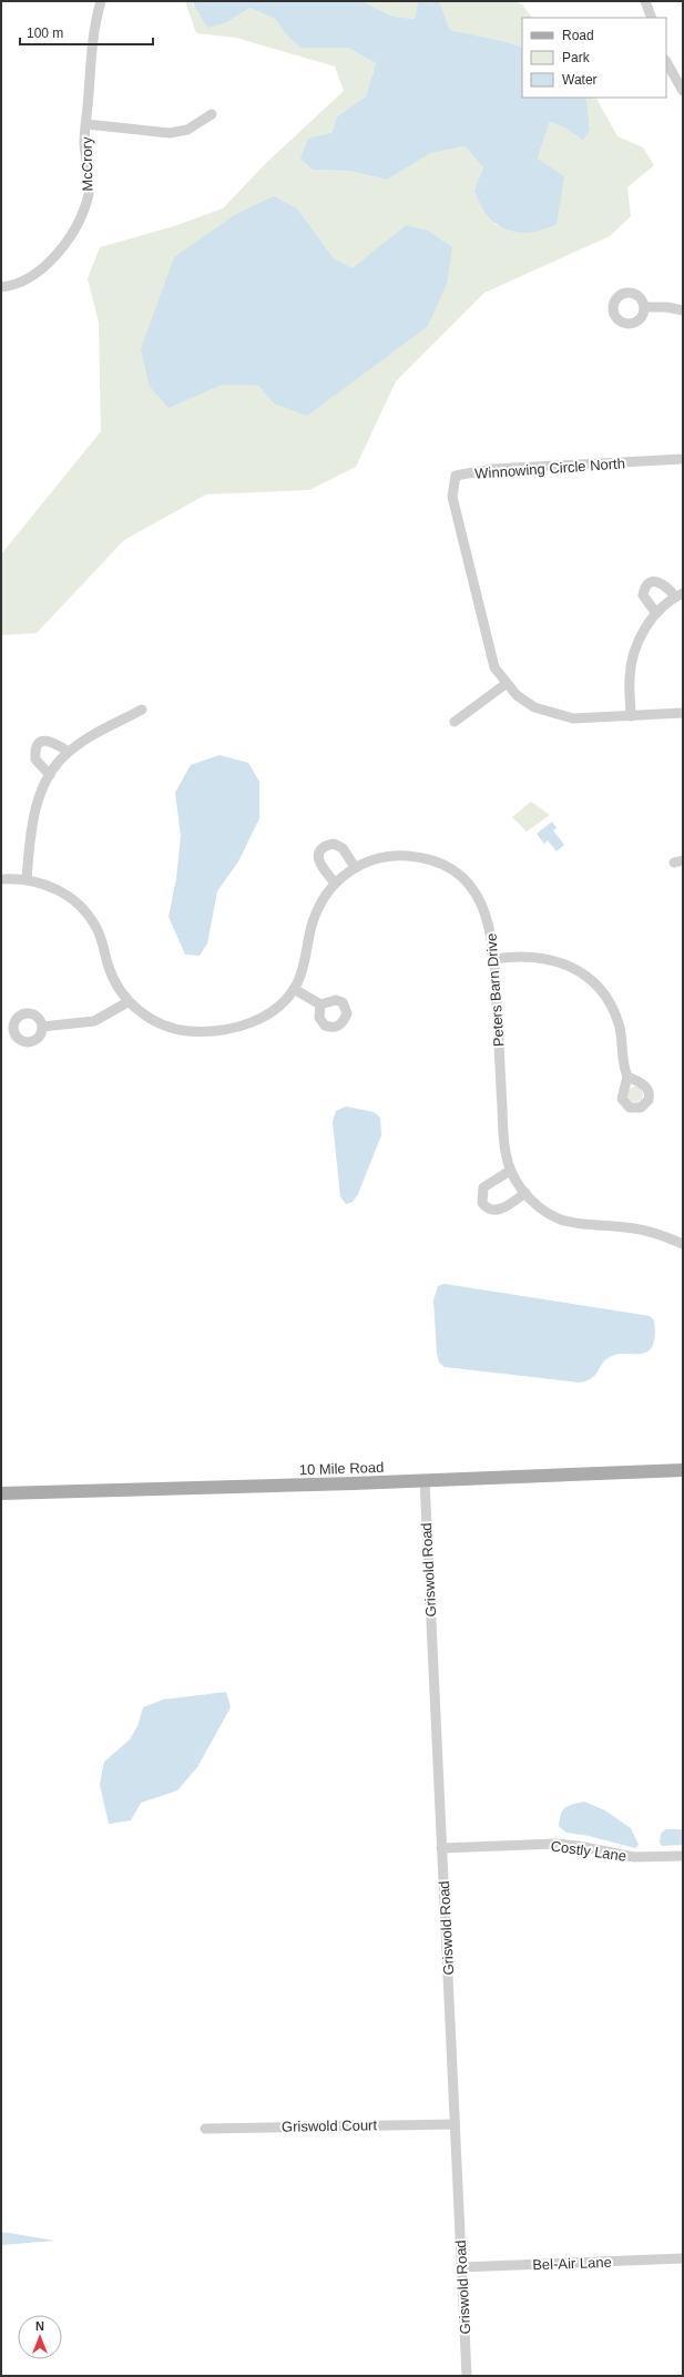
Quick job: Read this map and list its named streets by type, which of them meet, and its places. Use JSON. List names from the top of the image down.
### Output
{
  "streets": {
    "main road": ["10 Mile Road"],
    "street": [
      "McCrory",
      "Winnowing Circle North",
      "Peters Barn Drive",
      "Griswold Road",
      "Costly Lane",
      "Griswold Court",
      "Bel-Air Lane"
    ]
  },
  "crossings": [
    ["10 Mile Road", "Griswold Road"],
    ["Griswold Road", "Costly Lane"],
    ["Griswold Road", "Griswold Court"],
    ["Griswold Road", "Bel-Air Lane"]
  ],
  "legend": ["Road", "Park", "Water"],
  "scale_bar": "100 m",
  "north": "top"
}
